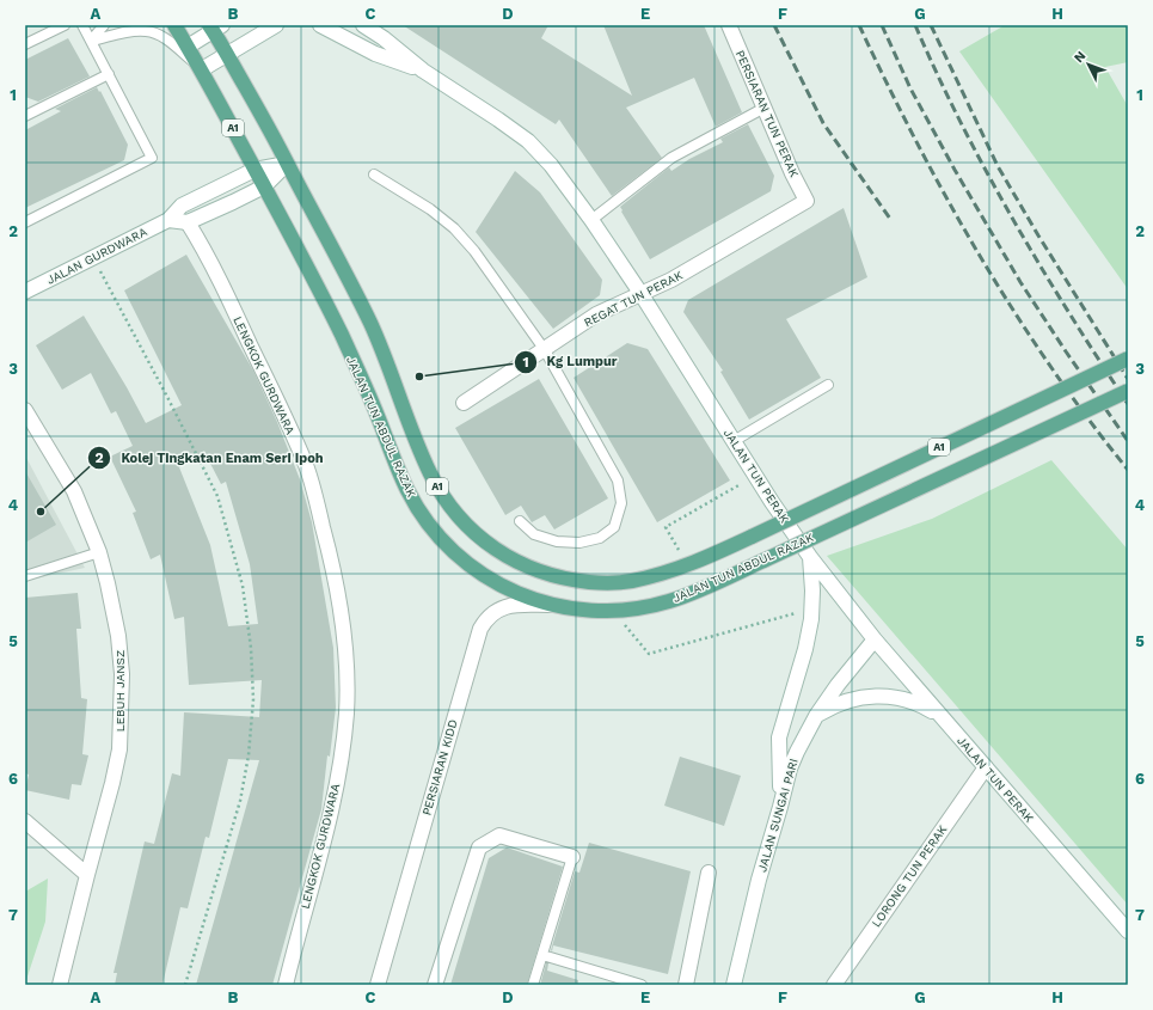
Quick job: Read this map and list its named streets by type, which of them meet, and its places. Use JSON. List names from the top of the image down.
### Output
{
  "streets": {
    "main road": ["A1", "JALAN TUN ABDUL RAZAK"],
    "street": [
      "PERSIARAN TUN PERAK",
      "JALAN GURDWARA",
      "REGAT TUN PERAK",
      "LENGKOK GURDWARA",
      "JALAN TUN PERAK",
      "LEBUH JANSZ",
      "PERSIARAN KIDD",
      "JALAN SUNGAI PARI",
      "LORONG TUN PERAK"
    ]
  },
  "crossings": [
    ["PERSIARAN TUN PERAK", "REGAT TUN PERAK"],
    ["JALAN GURDWARA", "JALAN TUN ABDUL RAZAK"],
    ["REGAT TUN PERAK", "JALAN TUN PERAK"],
    ["JALAN TUN ABDUL RAZAK", "PERSIARAN KIDD"],
    ["JALAN TUN PERAK", "JALAN SUNGAI PARI"],
    ["JALAN TUN PERAK", "LORONG TUN PERAK"]
  ],
  "places": ["Kg Lumpur", "Kolej Tingkatan Enam Seri Ipoh"],
  "north": "top left",
  "grid": {
    "columns": [
      "A",
      "B",
      "C",
      "D",
      "E",
      "F",
      "G",
      "H"
    ],
    "rows": [
      "1",
      "2",
      "3",
      "4",
      "5",
      "6",
      "7"
    ]
  }
}
